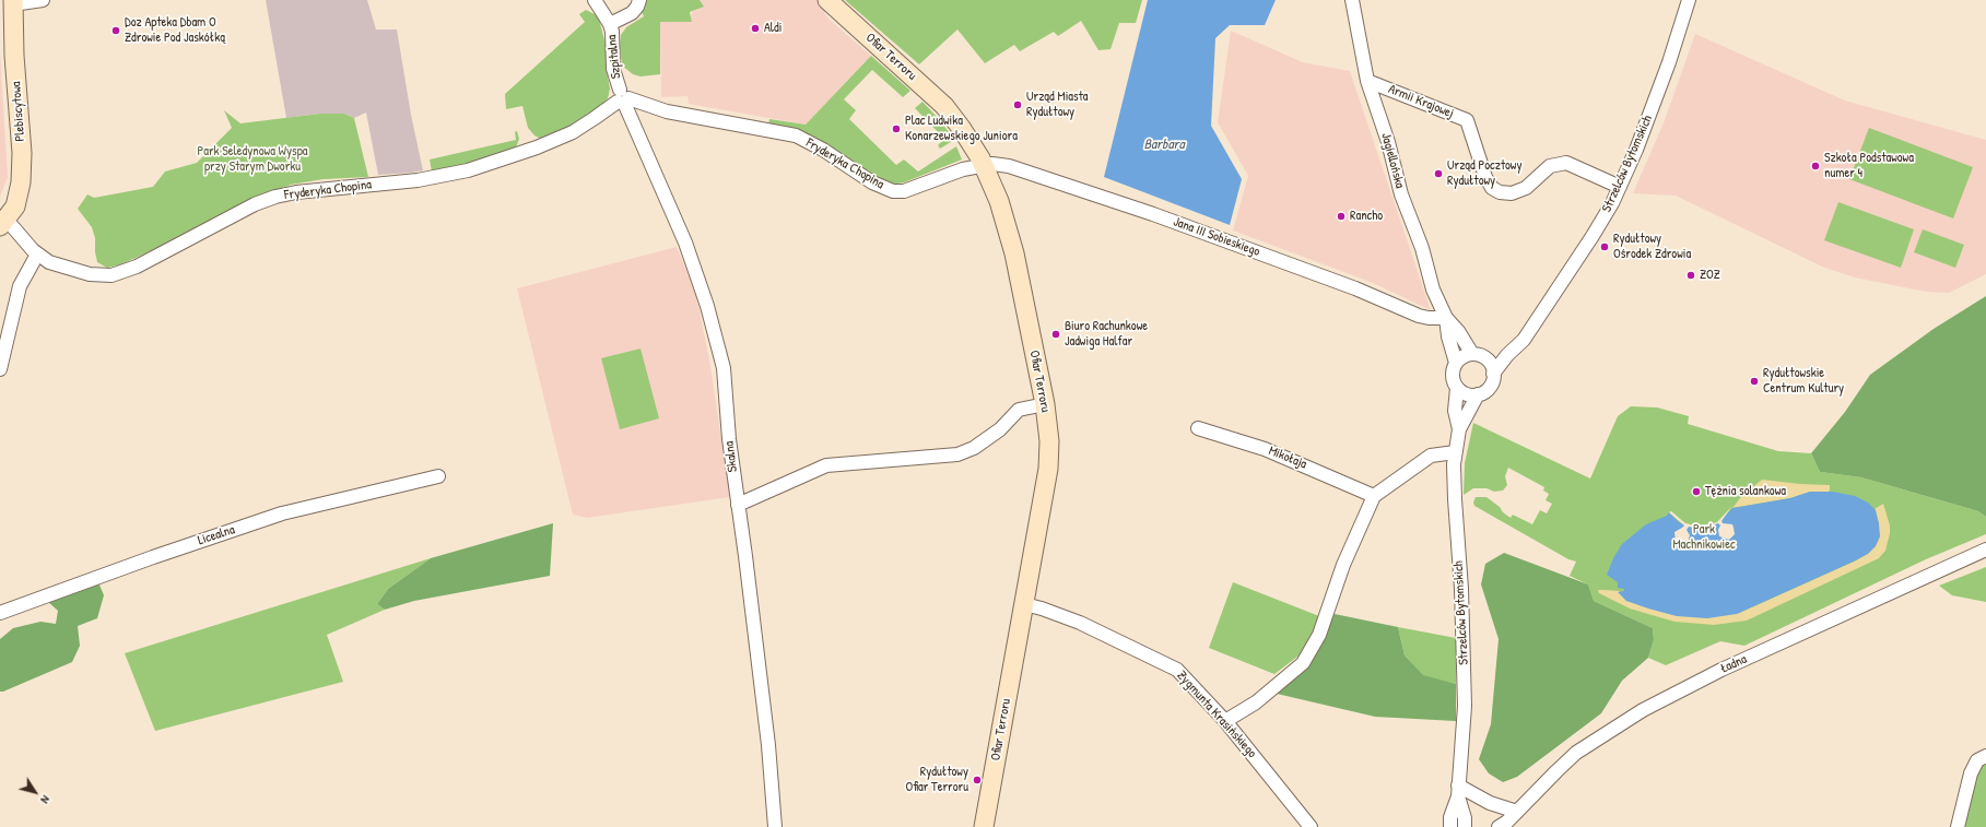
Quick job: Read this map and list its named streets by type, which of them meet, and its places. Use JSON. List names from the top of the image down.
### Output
{
  "streets": {
    "street": [
      "Szpitalna",
      "Ofiar Terroru",
      "Armii Krajowej",
      "Plebiscytowa",
      "Jagiellońska",
      "Fryderyka Chopina",
      "Strzelców Bytomskich",
      "Jana III Sobieskiego",
      "Skalna",
      "Mikołaja",
      "Licealna",
      "Ładna",
      "Zygmunta Krasińskiego"
    ]
  },
  "crossings": [
    ["Szpitalna", "Fryderyka Chopina"],
    ["Szpitalna", "Skalna"],
    ["Ofiar Terroru", "Fryderyka Chopina"],
    ["Ofiar Terroru", "Jana III Sobieskiego"],
    ["Ofiar Terroru", "Zygmunta Krasińskiego"],
    ["Armii Krajowej", "Jagiellońska"],
    ["Armii Krajowej", "Strzelców Bytomskich"],
    ["Plebiscytowa", "Fryderyka Chopina"],
    ["Jagiellońska", "Jana III Sobieskiego"],
    ["Fryderyka Chopina", "Jana III Sobieskiego"],
    ["Fryderyka Chopina", "Skalna"]
  ],
  "water": ["Barbara"],
  "parks": ["Park Seledynowa Wyspa przy Starym Dworku", "Park Machnikowiec"],
  "places": [
    "Aldi",
    "Doz Apteka Dbam O Zdrowie Pod Jaskółką",
    "Urząd Miasta Rydułtowy",
    "Plac Ludwika Konarzewskiego Juniora",
    "Szkoła Podstawowa numer 4",
    "Urząd Pocztowy Rydułtowy",
    "Rancho",
    "Rydułtowy Ośrodek Zdrowia",
    "ZOZ",
    "Biuro Rachunkowe Jadwiga Halfar",
    "Rydułtowskie Centrum Kultury",
    "Tężnia solankowa",
    "Rydułtowy Ofiar Terroru"
  ],
  "north": "bottom right"
}
